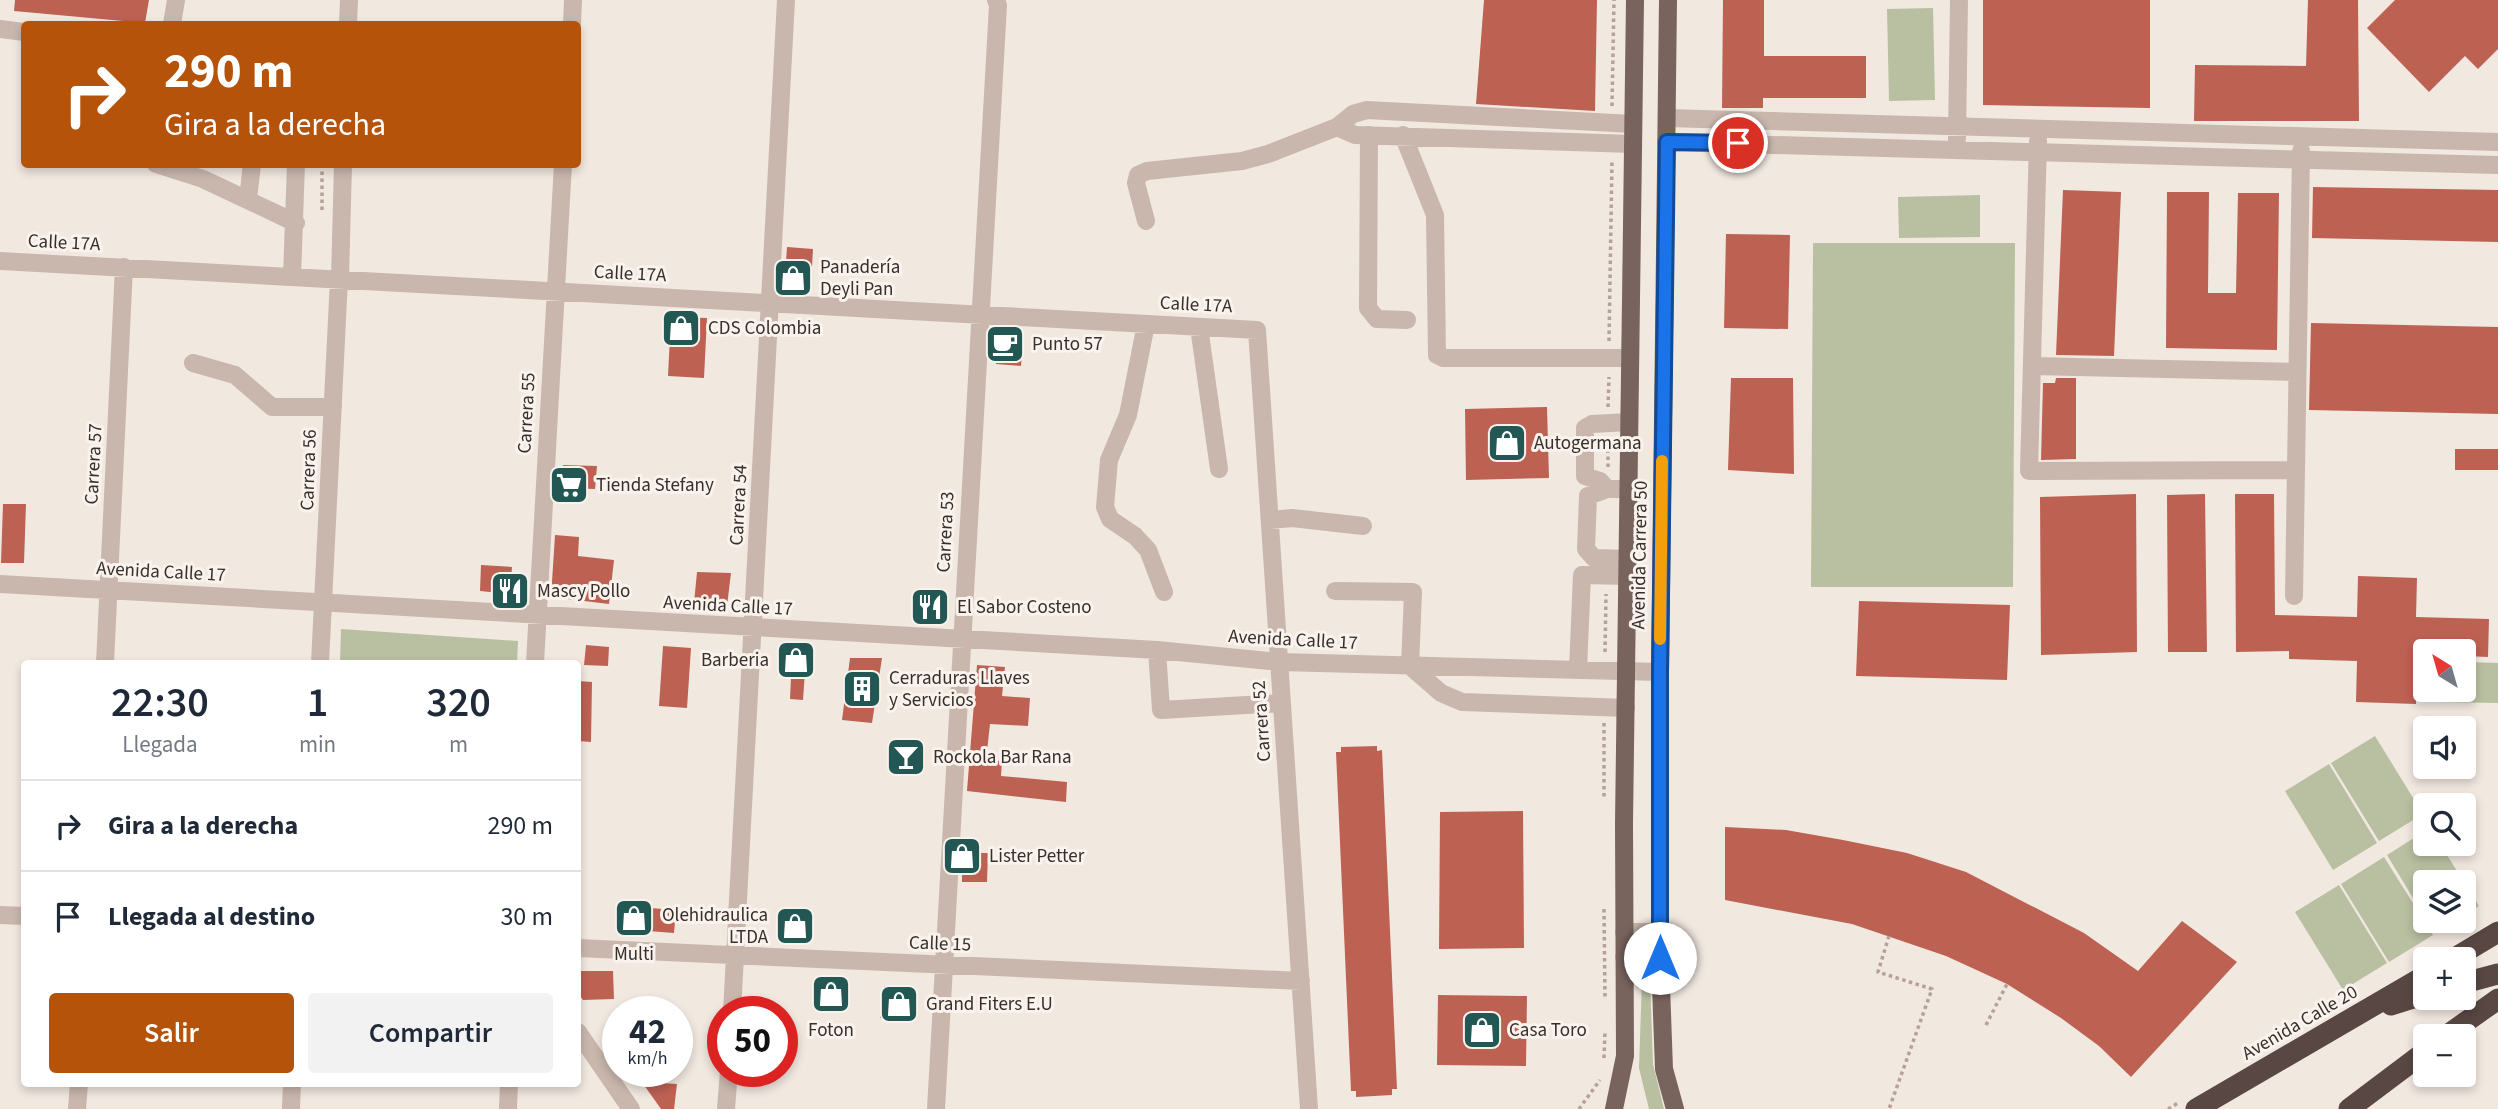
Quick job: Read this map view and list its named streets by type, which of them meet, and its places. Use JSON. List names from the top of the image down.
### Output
{
  "streets": {
    "highway": ["Avenida Calle 20"],
    "main road": ["Avenida Carrera 50"],
    "street": [
      "Calle 17A",
      "Carrera 55",
      "Carrera 57",
      "Carrera 56",
      "Carrera 54",
      "Carrera 53",
      "Avenida Calle 17",
      "Carrera 52",
      "Calle 15"
    ]
  },
  "crossings": [
    ["Calle 17A", "Carrera 55"],
    ["Calle 17A", "Carrera 57"],
    ["Calle 17A", "Carrera 56"],
    ["Calle 17A", "Carrera 54"],
    ["Calle 17A", "Carrera 53"],
    ["Calle 17A", "Carrera 52"],
    ["Carrera 55", "Avenida Calle 17"],
    ["Carrera 57", "Avenida Calle 17"],
    ["Carrera 56", "Avenida Calle 17"],
    ["Carrera 54", "Avenida Calle 17"],
    ["Carrera 54", "Calle 15"],
    ["Carrera 53", "Avenida Calle 17"],
    ["Carrera 53", "Calle 15"],
    ["Avenida Carrera 50", "Avenida Calle 17"],
    ["Avenida Calle 17", "Carrera 52"],
    ["Carrera 52", "Calle 15"]
  ],
  "places": {
    "shop": [
      "Panadería Deyli Pan",
      "CDS Colombia",
      "Autogermana",
      "Barberia",
      "Lister Petter",
      "Multi",
      "Olehidraulica LTDA",
      "Foton",
      "Grand Fiters E.U",
      "Casa Toro"
    ],
    "cafe": ["Punto 57"],
    "supermarket": ["Tienda Stefany"],
    "restaurant": ["Mascy Pollo", "El Sabor Costeno"],
    "building": ["Cerraduras Llaves y Servicios"],
    "bar": ["Rockola Bar Rana"]
  },
  "north": "top left",
  "page": {
    "turn": ["290 m", "Gira a la derecha"],
    "map_buttons": ["+", "−"],
    "eta": [
      "22:30",
      "Llegada",
      "1",
      "min",
      "320",
      "m"
    ],
    "list": [
      {
        "name": "Gira a la derecha",
        "value": "290 m"
      },
      {
        "name": "Llegada al destino",
        "value": "30 m"
      }
    ],
    "buttons": ["Salir", "Compartir"],
    "speed": "42 km/h",
    "limit": "50"
  }
}
